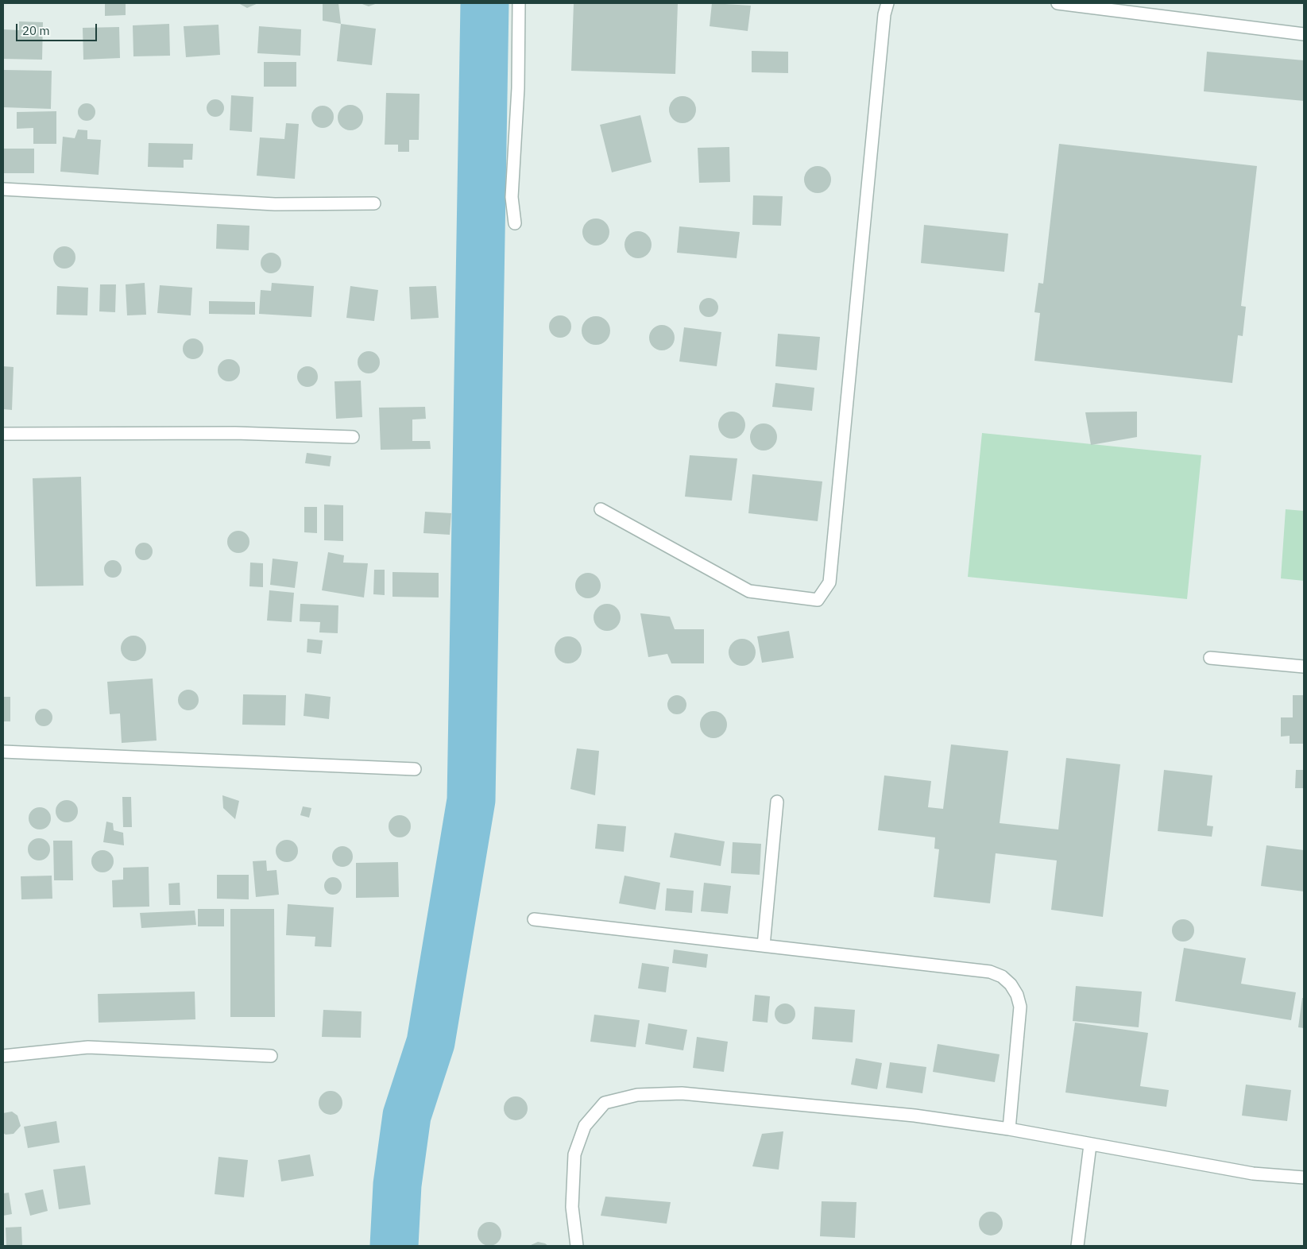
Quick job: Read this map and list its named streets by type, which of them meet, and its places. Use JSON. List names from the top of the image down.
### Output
{
  "scale_bar": "20 m"
}
